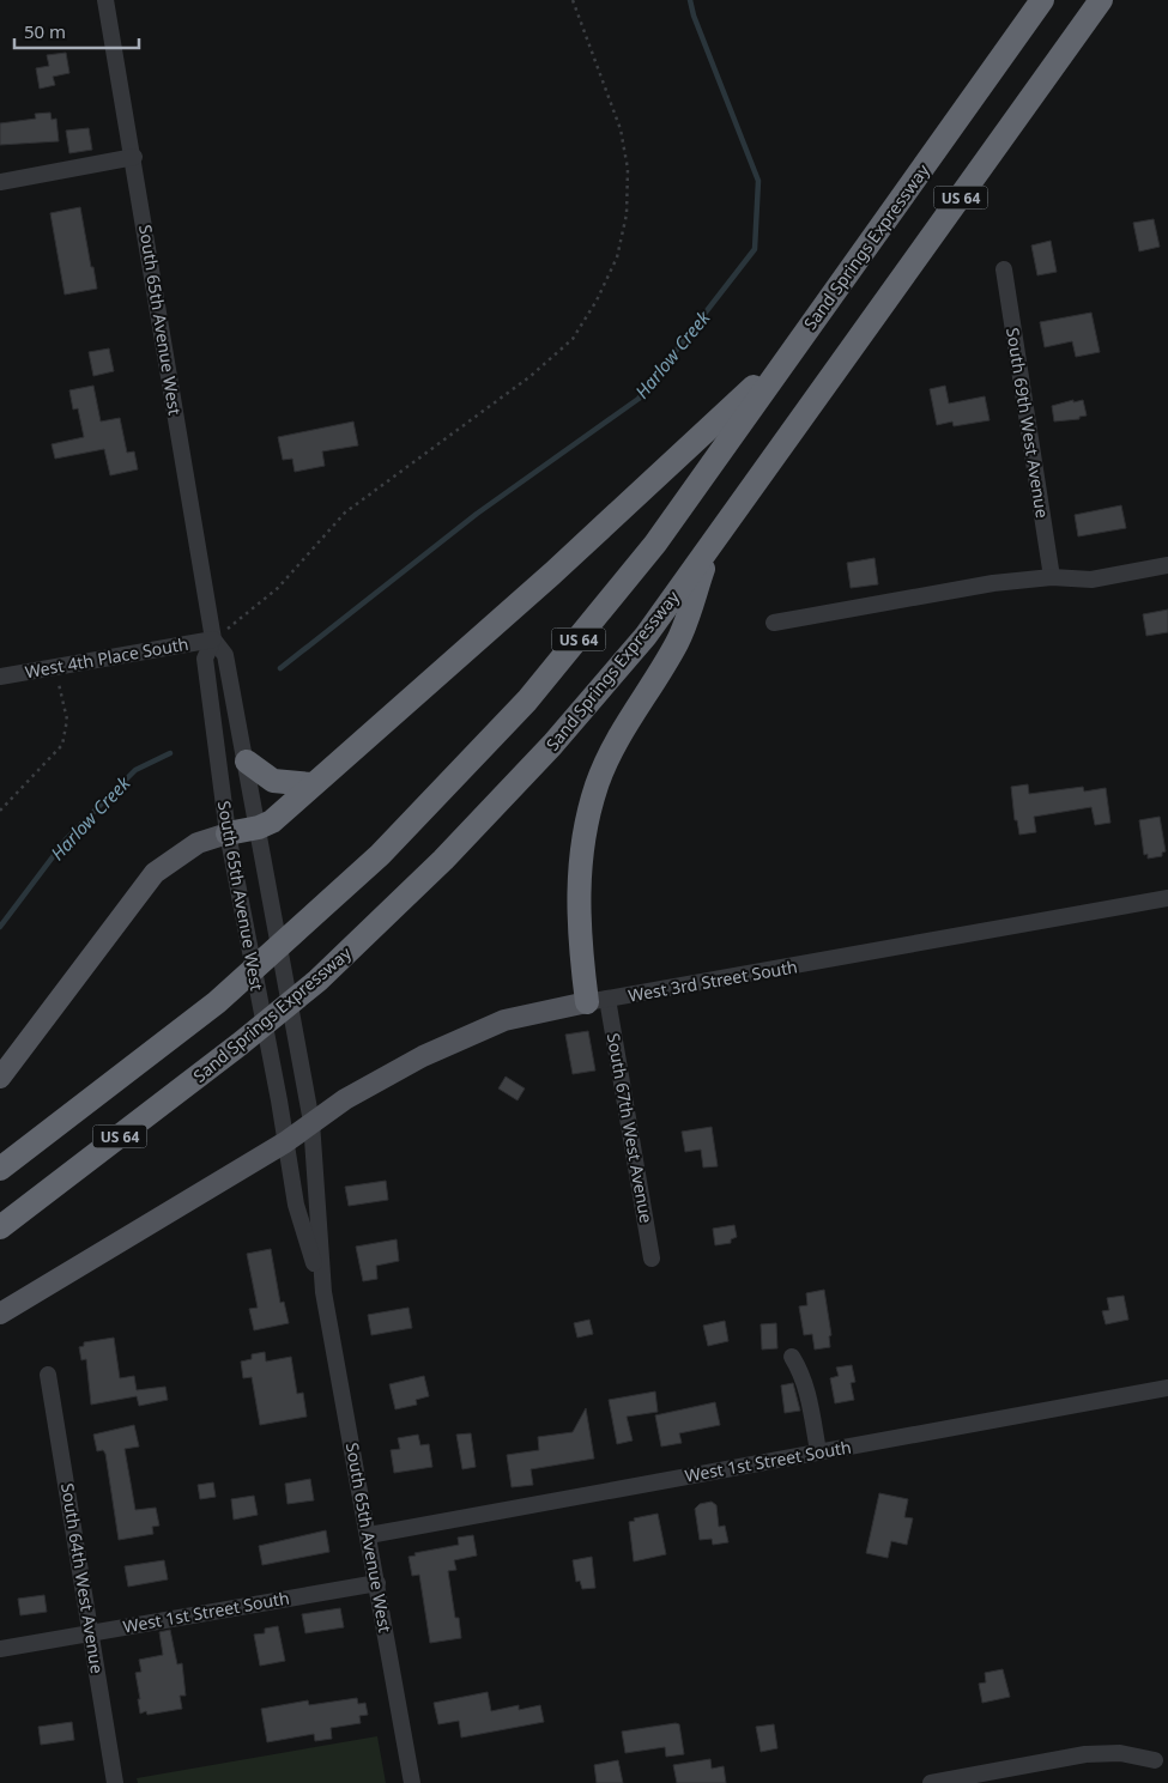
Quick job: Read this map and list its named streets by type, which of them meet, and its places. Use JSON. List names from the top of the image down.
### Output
{
  "streets": {
    "highway": ["US 64", "Sand Springs Expressway"],
    "main road": ["West 3rd Street South"],
    "street": [
      "South 65th Avenue West",
      "South 69th West Avenue",
      "West 4th Place South",
      "South 67th West Avenue",
      "West 1st Street South",
      "South 64th West Avenue"
    ]
  },
  "crossings": [
    ["South 65th Avenue West", "West 4th Place South"],
    ["South 65th Avenue West", "West 3rd Street South"],
    ["South 65th Avenue West", "West 1st Street South"],
    ["West 3rd Street South", "South 67th West Avenue"],
    ["West 1st Street South", "South 64th West Avenue"]
  ],
  "water": ["Harlow Creek"],
  "scale_bar": "50 m"
}
